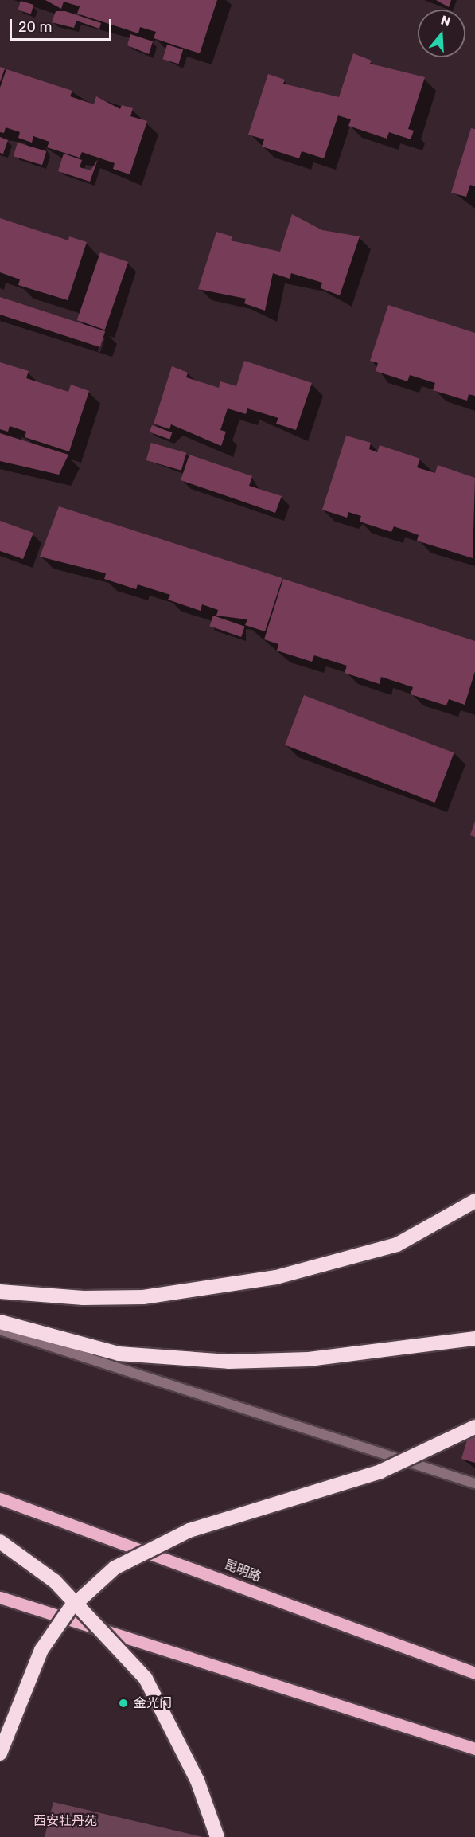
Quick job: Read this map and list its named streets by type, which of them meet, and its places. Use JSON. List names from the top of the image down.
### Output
{
  "streets": {
    "main road": ["昆明路"]
  },
  "parks": ["西安牡丹苑"],
  "places": ["金光门"],
  "scale_bar": "20 m",
  "north": "top"
}
